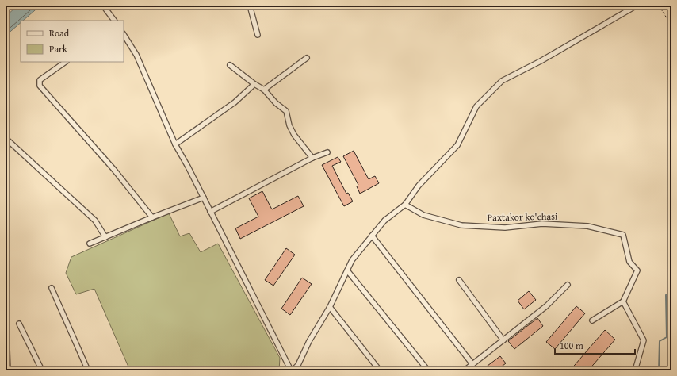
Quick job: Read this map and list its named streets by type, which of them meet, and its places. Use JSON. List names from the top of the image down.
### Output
{
  "streets": {
    "street": ["Paxtakor ko'chasi"]
  },
  "legend": ["Road", "Park"],
  "scale_bar": "100 m"
}
